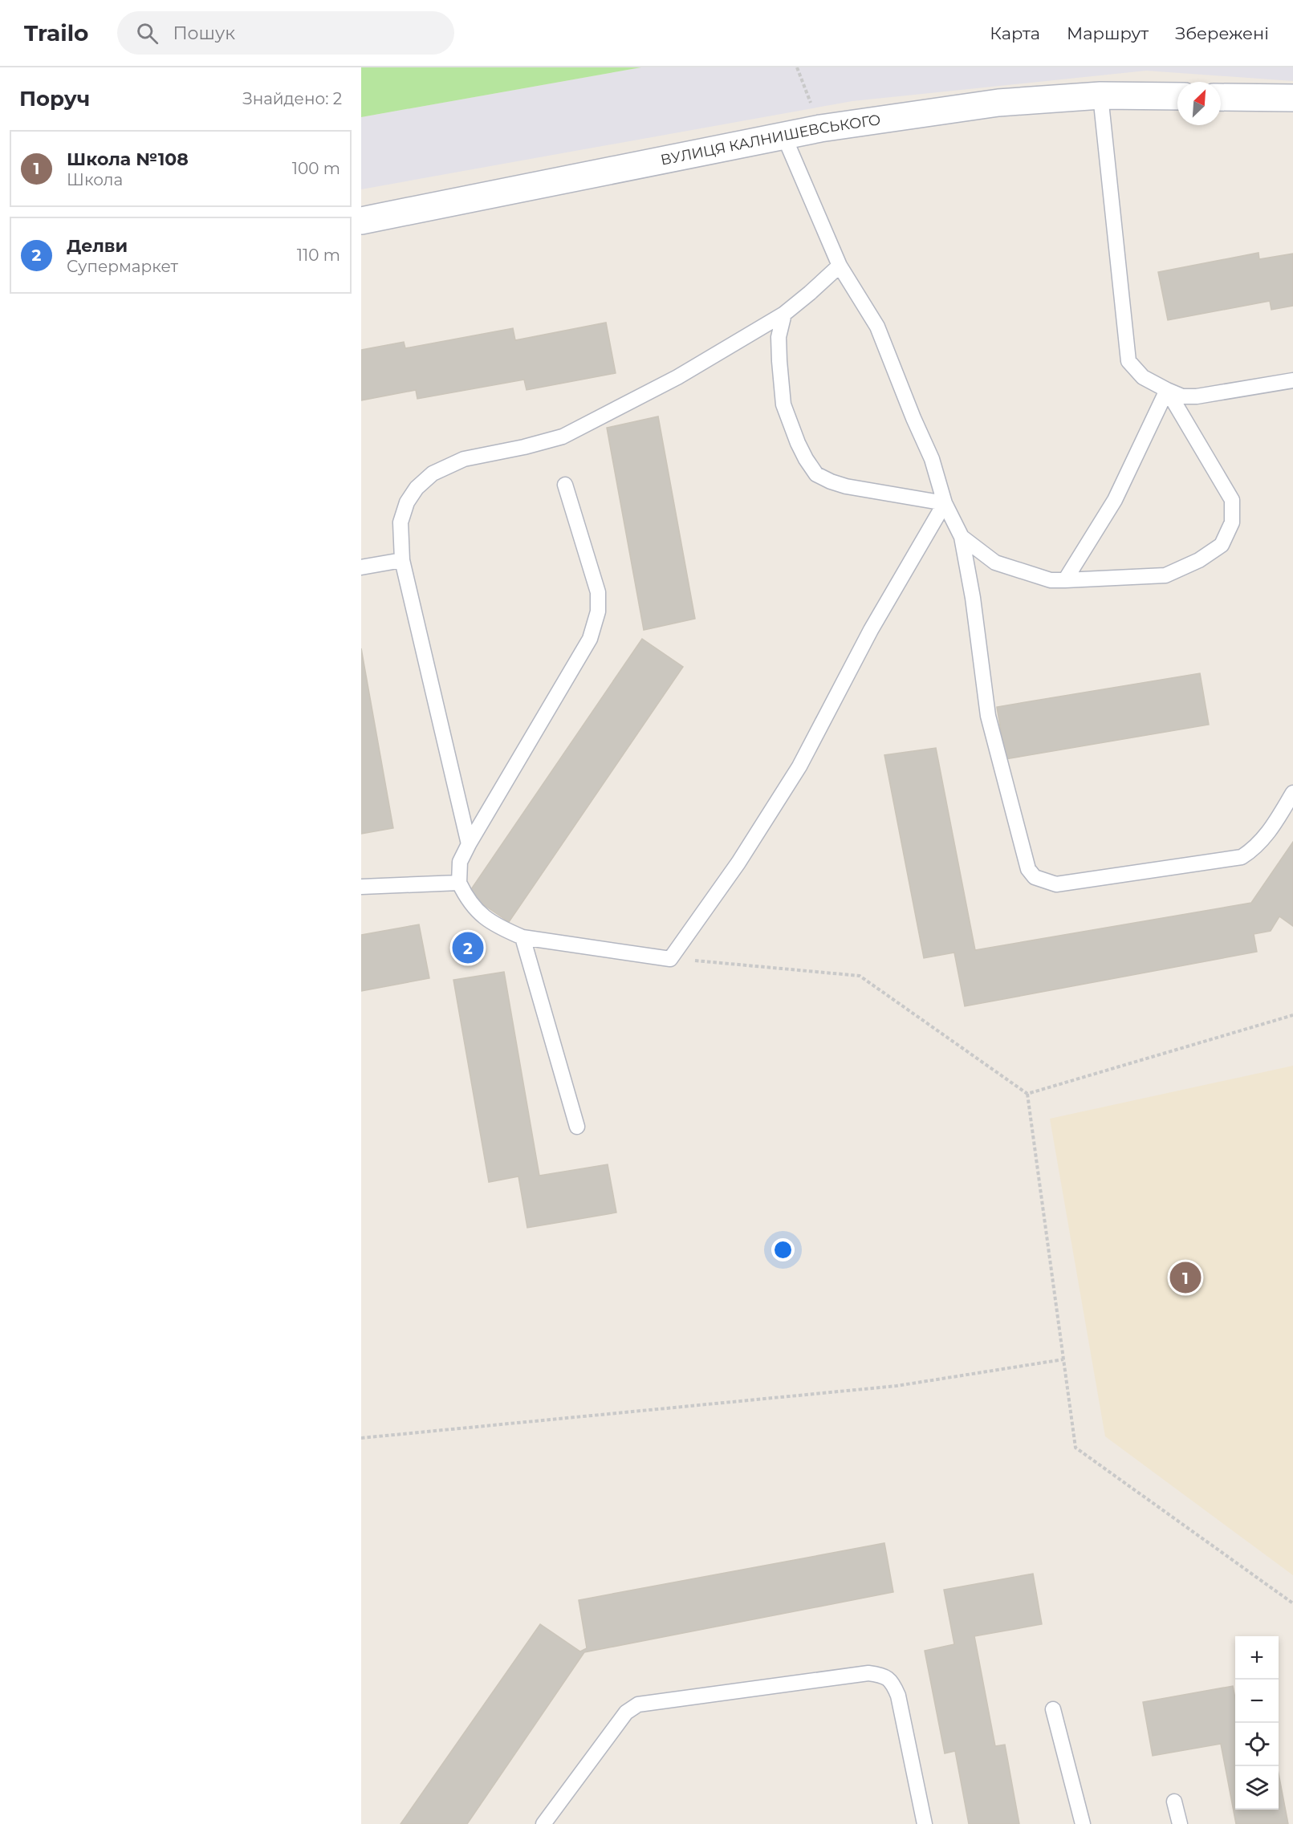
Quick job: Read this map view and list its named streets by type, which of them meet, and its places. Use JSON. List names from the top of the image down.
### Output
{
  "streets": {
    "street": ["ВУЛИЦЯ КАЛНИШЕВСЬКОГО"]
  },
  "north": "top right",
  "page": {
    "header": "Trailo",
    "search": "Пошук",
    "nav": ["Карта", "Маршрут", "Збережені"],
    "heading": ["Поруч", "Знайдено: 2"],
    "list": [
      {
        "mark": "1",
        "name": "Школа №108",
        "note": "Школа",
        "value": "100 m"
      },
      {
        "mark": "2",
        "name": "Делви",
        "note": "Супермаркет",
        "value": "110 m"
      }
    ],
    "pins": ["2", "1"],
    "map_buttons": ["+", "−"]
  }
}
